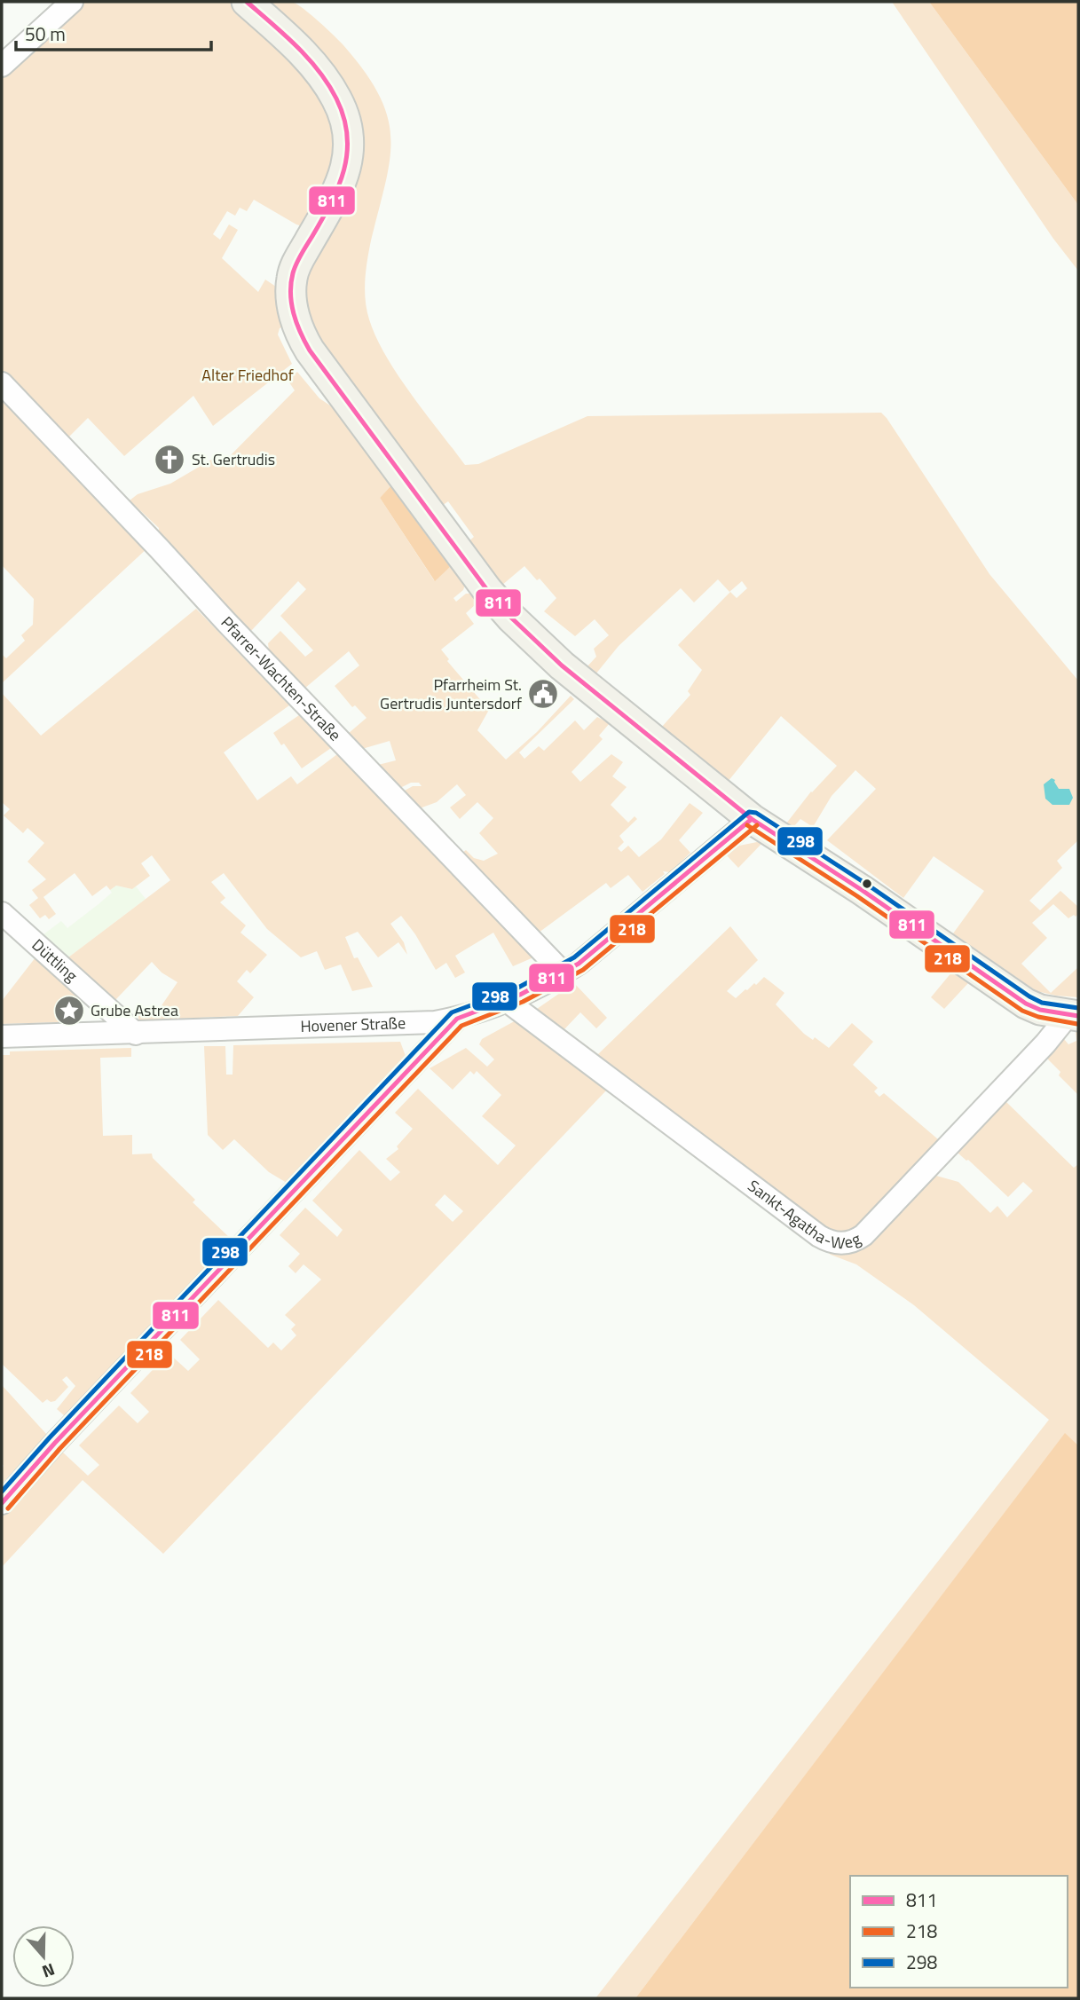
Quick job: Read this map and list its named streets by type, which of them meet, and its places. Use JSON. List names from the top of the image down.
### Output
{
  "streets": {
    "street": [
      "Pfarrer-Wachten-Straße",
      "Düttling",
      "Hovener Straße",
      "Sankt-Agatha-Weg"
    ]
  },
  "crossings": [
    ["Pfarrer-Wachten-Straße", "Hovener Straße"],
    ["Düttling", "Hovener Straße"],
    ["Hovener Straße", "Sankt-Agatha-Weg"]
  ],
  "parks": ["Alter Friedhof"],
  "places": {
    "church": ["St. Gertrudis"],
    "public building": ["Pfarrheim St. Gertrudis Juntersdorf"],
    "place": ["Grube Astrea"]
  },
  "lines": ["transit line 811", "transit line 298", "transit line 218"],
  "legend": ["811", "218", "298"],
  "scale_bar": "50 m",
  "north": "bottom"
}
